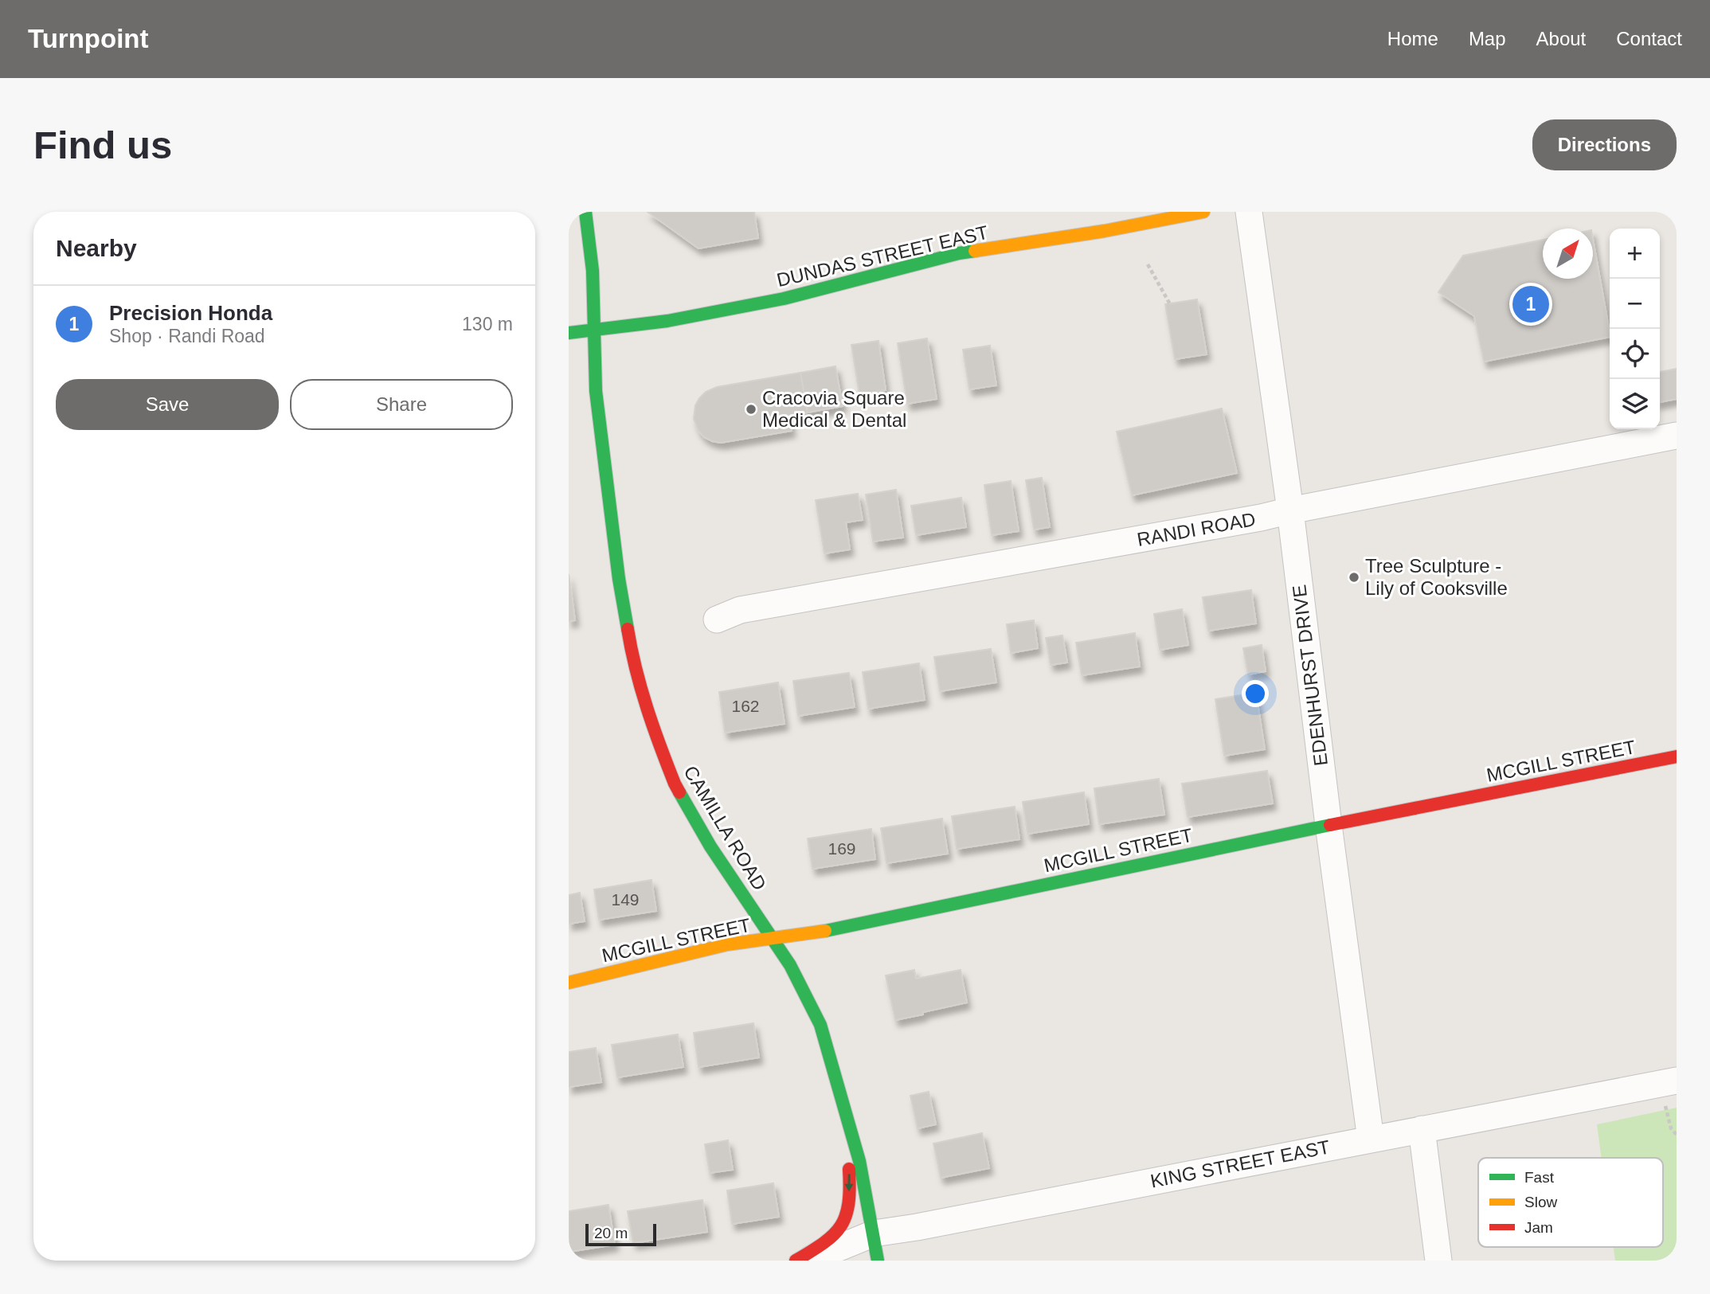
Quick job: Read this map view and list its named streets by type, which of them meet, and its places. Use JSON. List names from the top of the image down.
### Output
{
  "streets": {
    "street": [
      "DUNDAS STREET EAST",
      "RANDI ROAD",
      "EDENHURST DRIVE",
      "MCGILL STREET",
      "CAMILLA ROAD",
      "KING STREET EAST"
    ]
  },
  "crossings": [
    ["DUNDAS STREET EAST", "CAMILLA ROAD"],
    ["RANDI ROAD", "EDENHURST DRIVE"],
    ["EDENHURST DRIVE", "MCGILL STREET"],
    ["EDENHURST DRIVE", "KING STREET EAST"],
    ["MCGILL STREET", "CAMILLA ROAD"],
    ["CAMILLA ROAD", "KING STREET EAST"]
  ],
  "places": ["Cracovia Square Medical & Dental", "Tree Sculpture - Lily of Cooksville"],
  "house_numbers": ["162", "169", "149"],
  "legend": ["Fast", "Slow", "Jam"],
  "scale_bar": "20 m",
  "north": "top right",
  "page": {
    "header": "Turnpoint",
    "nav": [
      "Home",
      "Map",
      "About",
      "Contact"
    ],
    "buttons": [
      "Directions",
      ["Save", "Share"]
    ],
    "title": "Find us",
    "heading": "Nearby",
    "map_buttons": ["+", "−"],
    "pins": "1",
    "list": [
      {
        "mark": "1",
        "name": "Precision Honda",
        "note": "Shop · Randi Road",
        "value": "130 m"
      }
    ],
    "scale": "20 m"
  }
}
